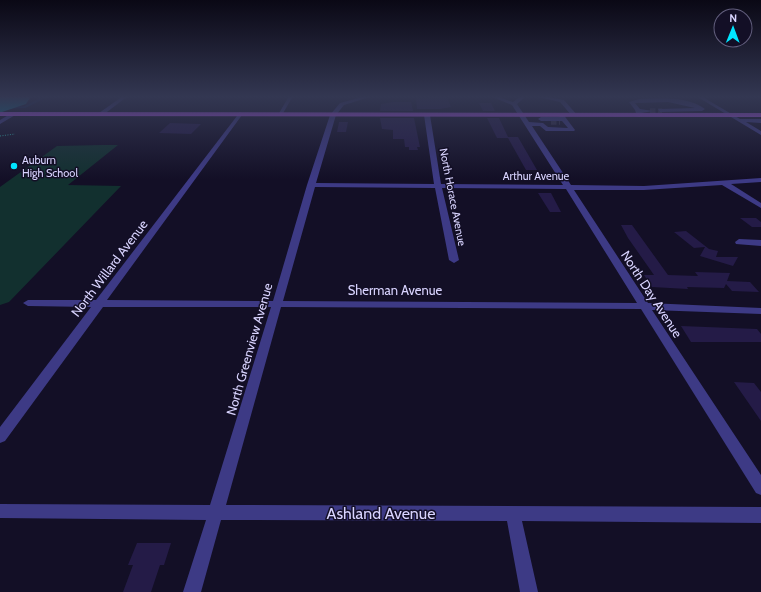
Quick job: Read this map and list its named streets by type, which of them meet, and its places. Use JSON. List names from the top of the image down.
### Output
{
  "streets": {
    "street": [
      "Arthur Avenue",
      "North Horace Avenue",
      "North Willard Avenue",
      "Sherman Avenue",
      "North Day Avenue",
      "North Greenview Avenue",
      "Ashland Avenue"
    ]
  },
  "crossings": [
    ["Arthur Avenue", "North Horace Avenue"],
    ["Arthur Avenue", "North Day Avenue"],
    ["Arthur Avenue", "North Greenview Avenue"],
    ["North Willard Avenue", "Sherman Avenue"],
    ["Sherman Avenue", "North Day Avenue"],
    ["Sherman Avenue", "North Greenview Avenue"],
    ["North Greenview Avenue", "Ashland Avenue"]
  ],
  "places": ["Auburn High School"],
  "north": "top"
}
